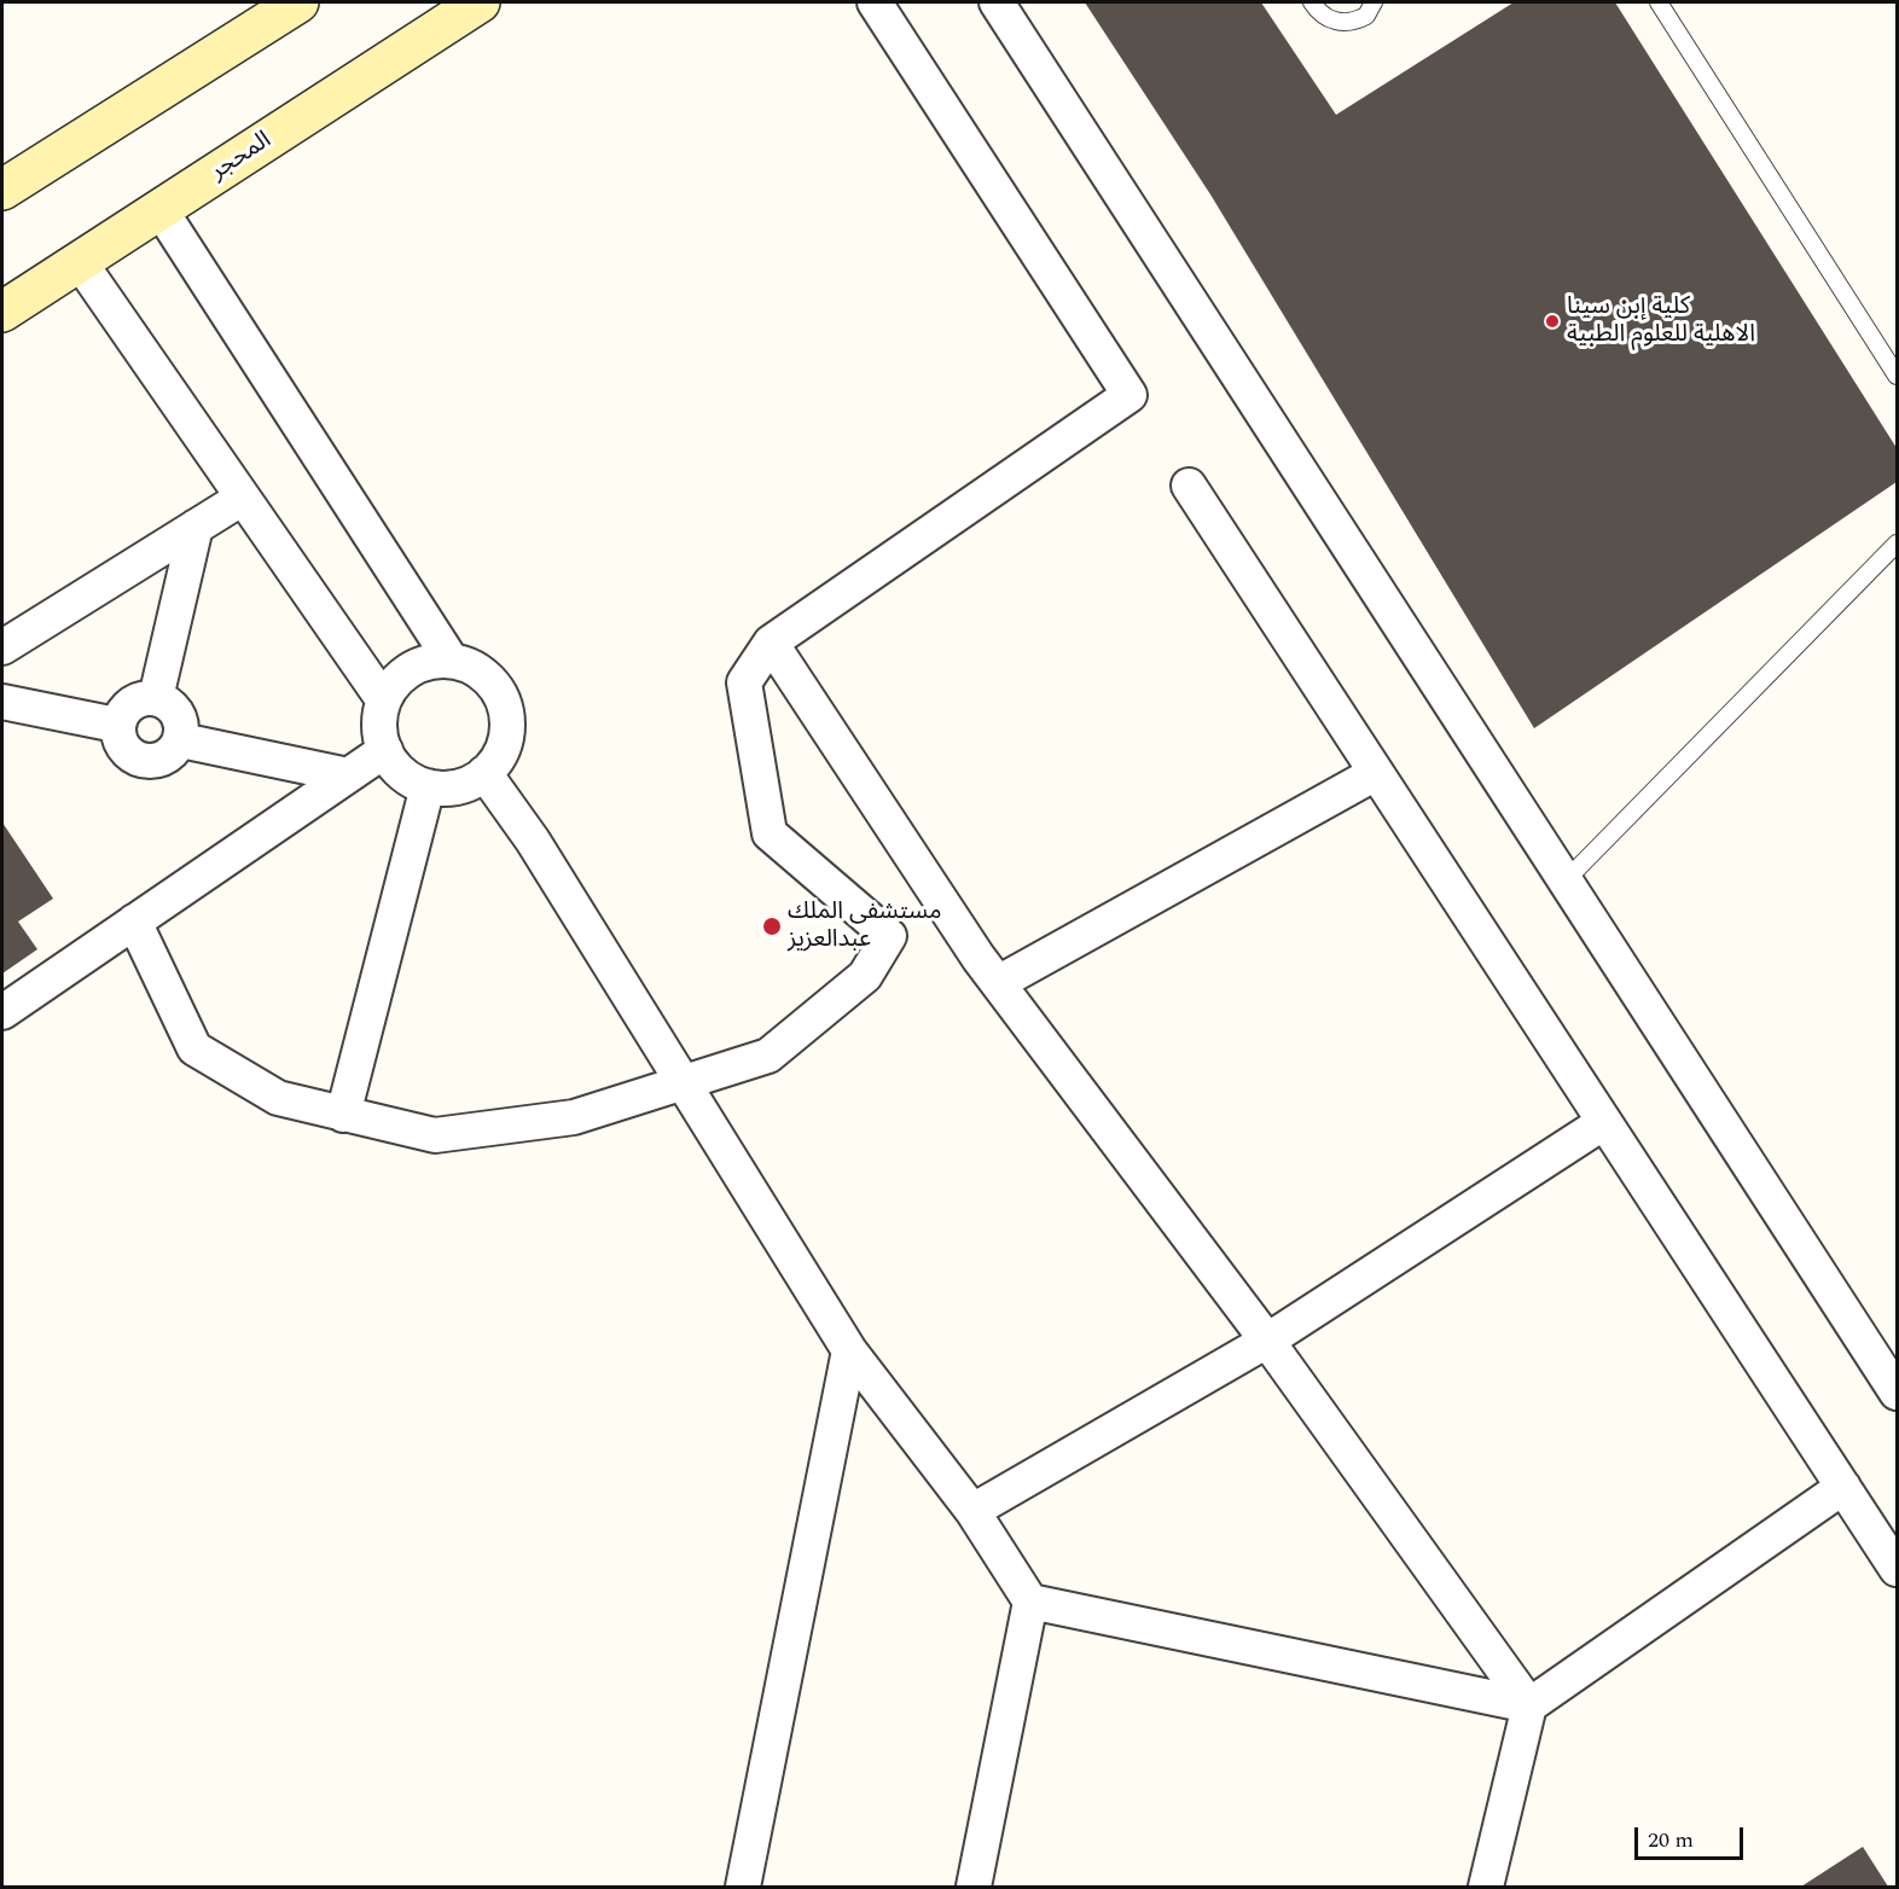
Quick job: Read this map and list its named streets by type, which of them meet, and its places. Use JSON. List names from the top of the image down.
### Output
{
  "streets": {
    "main road": ["المحجر"]
  },
  "places": ["كلية إبن سينا الاهلية للعلوم الطبية", "مستشفى الملك عبدالعزيز"],
  "scale_bar": "20 m"
}
